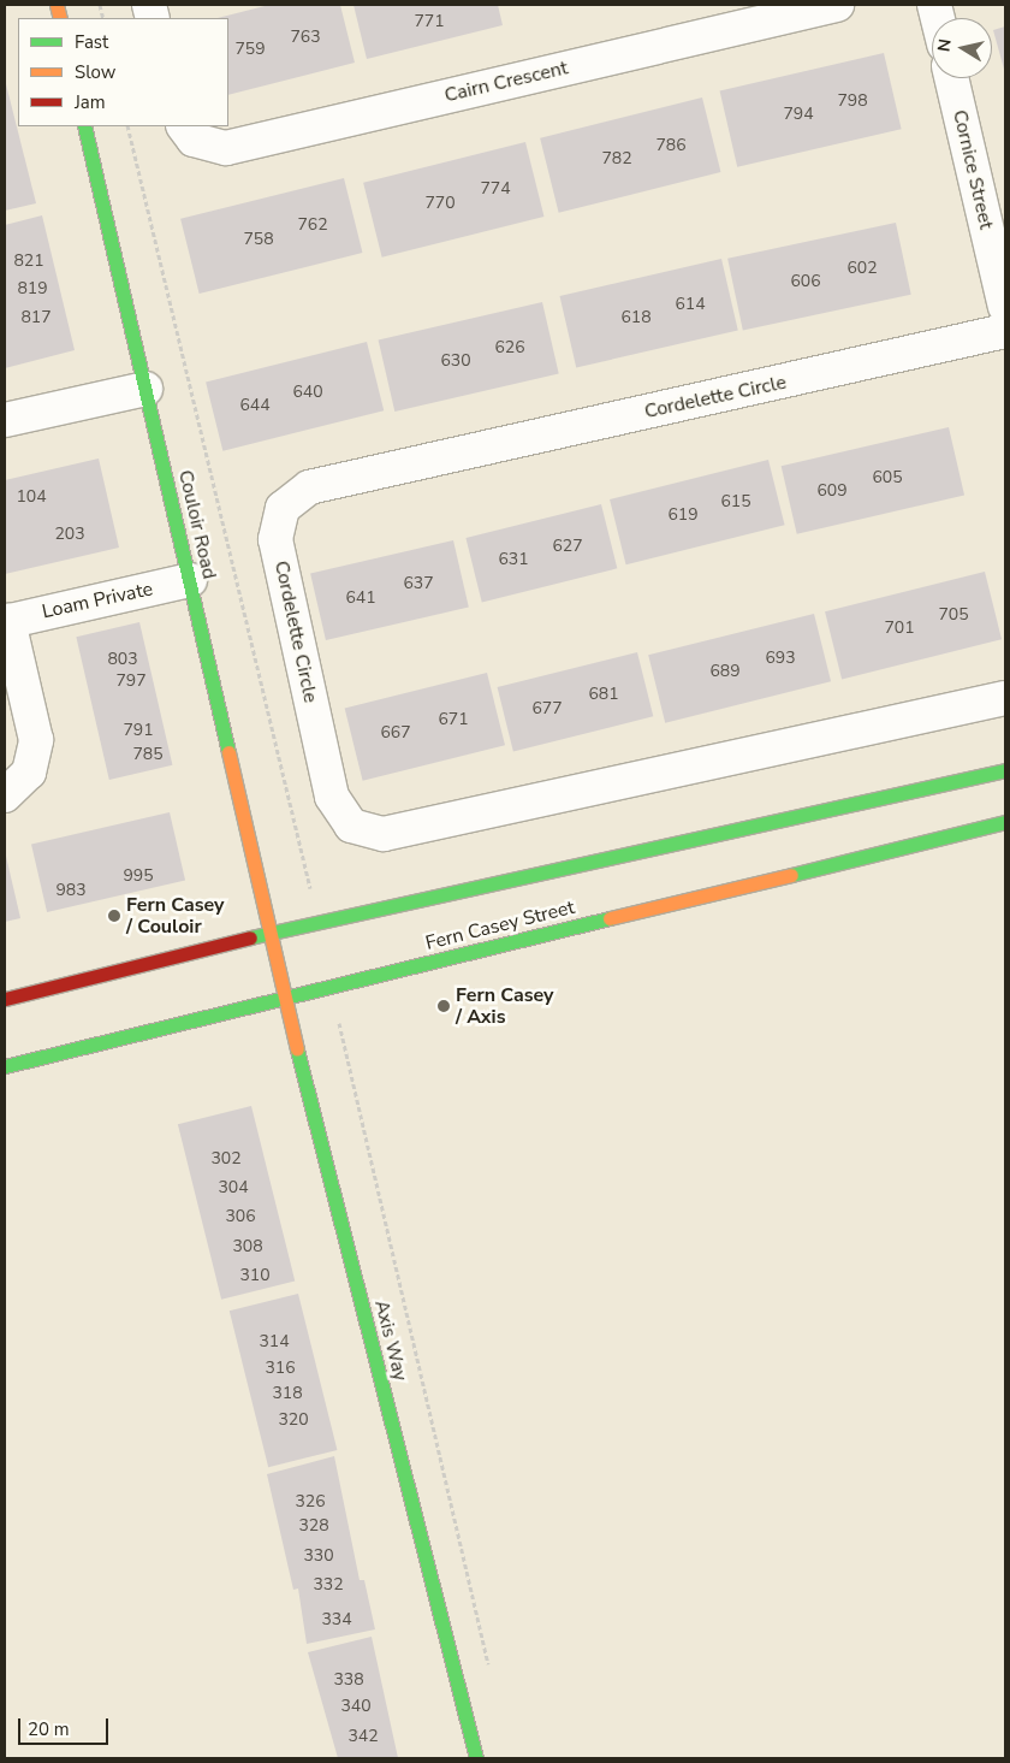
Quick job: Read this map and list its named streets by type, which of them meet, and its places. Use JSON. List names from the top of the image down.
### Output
{
  "streets": {
    "street": [
      "Cairn Crescent",
      "Cornice Street",
      "Cordelette Circle",
      "Couloir Road",
      "Loam Private",
      "Fern Casey Street",
      "Axis Way"
    ]
  },
  "crossings": [
    ["Couloir Road", "Loam Private"],
    ["Couloir Road", "Fern Casey Street"],
    ["Couloir Road", "Axis Way"],
    ["Fern Casey Street", "Axis Way"]
  ],
  "places": ["Fern Casey / Couloir", "Fern Casey / Axis"],
  "house_numbers": [
    "771",
    "763",
    "759",
    "798",
    "794",
    "786",
    "782",
    "774",
    "770",
    "762",
    "758",
    "821",
    "602",
    "606",
    "819",
    "614",
    "817",
    "618",
    "626",
    "630",
    "640",
    "644",
    "605",
    "609",
    "104",
    "615",
    "619",
    "203",
    "627",
    "631",
    "637",
    "641",
    "705",
    "701",
    "693",
    "803",
    "689",
    "797",
    "681",
    "677",
    "671",
    "791",
    "667",
    "785",
    "995",
    "983",
    "302",
    "304",
    "306",
    "308",
    "310",
    "314",
    "316",
    "318",
    "320",
    "326",
    "328",
    "330",
    "332",
    "334",
    "338",
    "340",
    "342"
  ],
  "legend": ["Fast", "Slow", "Jam"],
  "scale_bar": "20 m",
  "north": "left"
}
